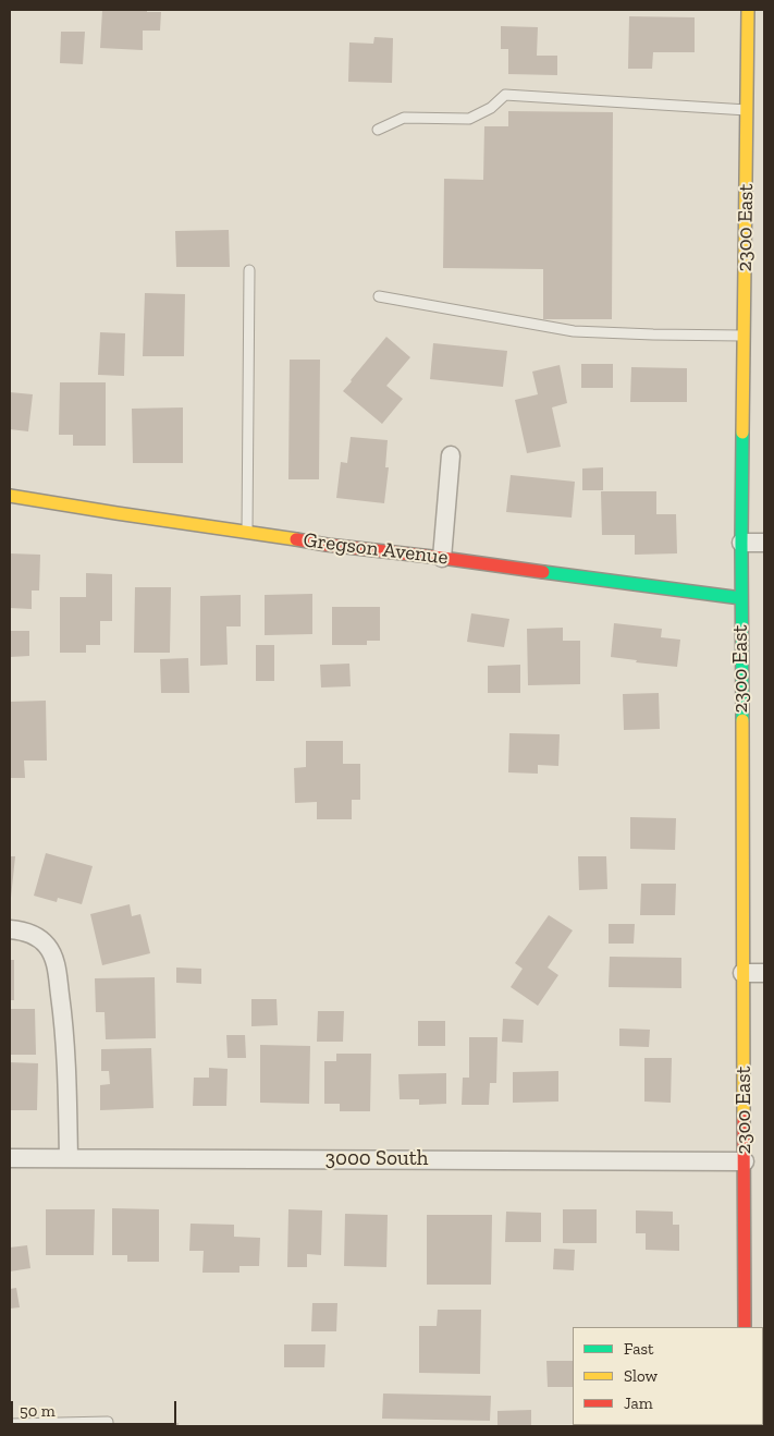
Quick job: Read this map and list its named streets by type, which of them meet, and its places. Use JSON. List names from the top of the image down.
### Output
{
  "streets": {
    "main road": ["2300 East", "Gregson Avenue"],
    "street": ["3000 South"]
  },
  "crossings": [
    ["2300 East", "Gregson Avenue"],
    ["2300 East", "3000 South"]
  ],
  "legend": ["Fast", "Slow", "Jam"],
  "scale_bar": "50 m"
}
